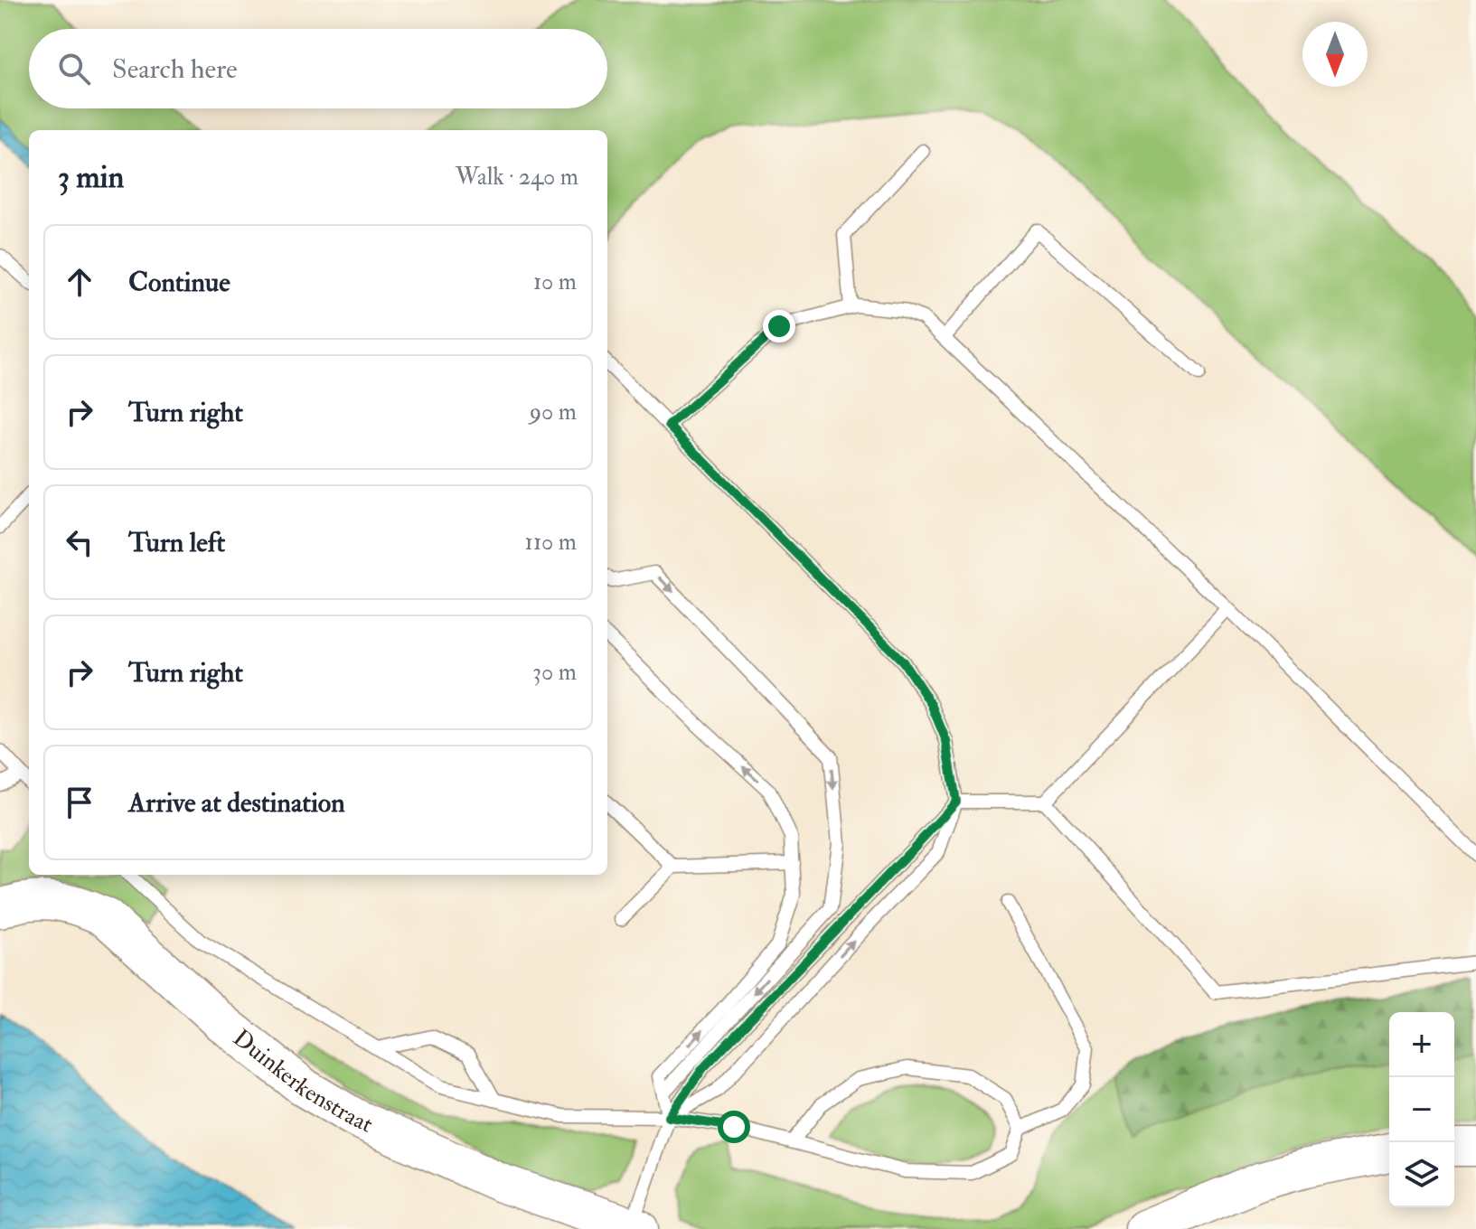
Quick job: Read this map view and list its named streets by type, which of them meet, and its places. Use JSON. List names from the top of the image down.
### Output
{
  "streets": {
    "main road": ["Duinkerkenstraat"]
  },
  "north": "bottom",
  "page": {
    "search": "Search here",
    "heading": ["3 min", "Walk · 240 m"],
    "list": [
      ["Continue", "10 m"],
      ["Turn right", "90 m"],
      ["Turn left", "110 m"],
      ["Turn right", "30 m"],
      "Arrive at destination"
    ],
    "map_buttons": ["+", "−"]
  }
}
